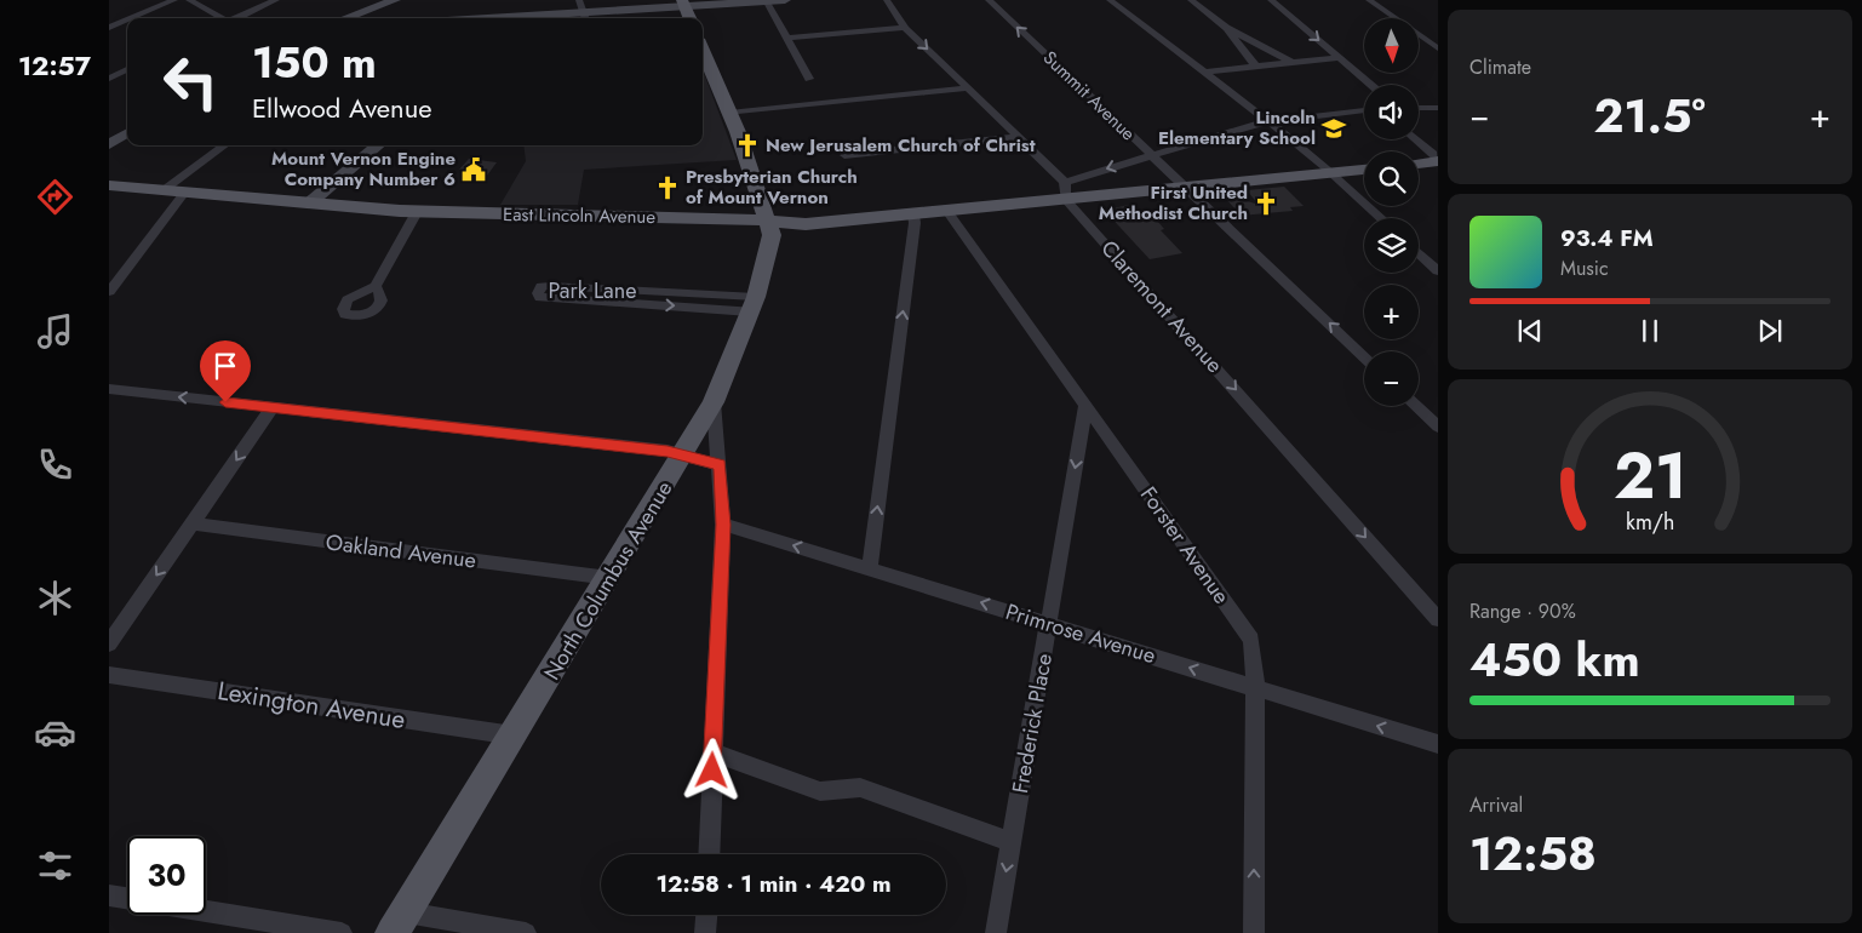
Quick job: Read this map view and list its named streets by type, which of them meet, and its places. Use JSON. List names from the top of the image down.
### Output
{
  "streets": {
    "main road": ["East Lincoln Avenue", "North Columbus Avenue"],
    "street": [
      "Summit Avenue",
      "Park Lane",
      "Claremont Avenue",
      "Forster Avenue",
      "Oakland Avenue",
      "Primrose Avenue",
      "Lexington Avenue",
      "Frederick Place"
    ]
  },
  "crossings": [
    ["Summit Avenue", "East Lincoln Avenue"],
    ["East Lincoln Avenue", "Claremont Avenue"],
    ["East Lincoln Avenue", "Forster Avenue"],
    ["East Lincoln Avenue", "North Columbus Avenue"],
    ["Park Lane", "North Columbus Avenue"],
    ["Forster Avenue", "Primrose Avenue"],
    ["Forster Avenue", "Frederick Place"],
    ["Oakland Avenue", "North Columbus Avenue"],
    ["North Columbus Avenue", "Lexington Avenue"],
    ["Primrose Avenue", "Frederick Place"]
  ],
  "one_way": ["Claremont Avenue", "Primrose Avenue", "Frederick Place"],
  "places": {
    "school or university": ["Lincoln Elementary School"],
    "church": ["New Jerusalem Church of Christ", "Presbyterian Church of Mount Vernon", "First United Methodist Church"],
    "public building": ["Mount Vernon Engine Company Number 6"]
  },
  "north": "bottom",
  "page": {
    "tabs": "12:57",
    "tile": [
      "Climate",
      ["Range · 90%", "450 km"],
      ["Arrival", "12:58"]
    ],
    "map_buttons": ["+", "−"],
    "turn": ["150 m", "Ellwood Avenue"],
    "heat": ["−", "21.5°", "+"],
    "song": ["93.4 FM", "Music"],
    "limit": "30",
    "trip": "12:58 · 1 min · 420 m",
    "gauge": ["21", "km/h"]
  }
}
